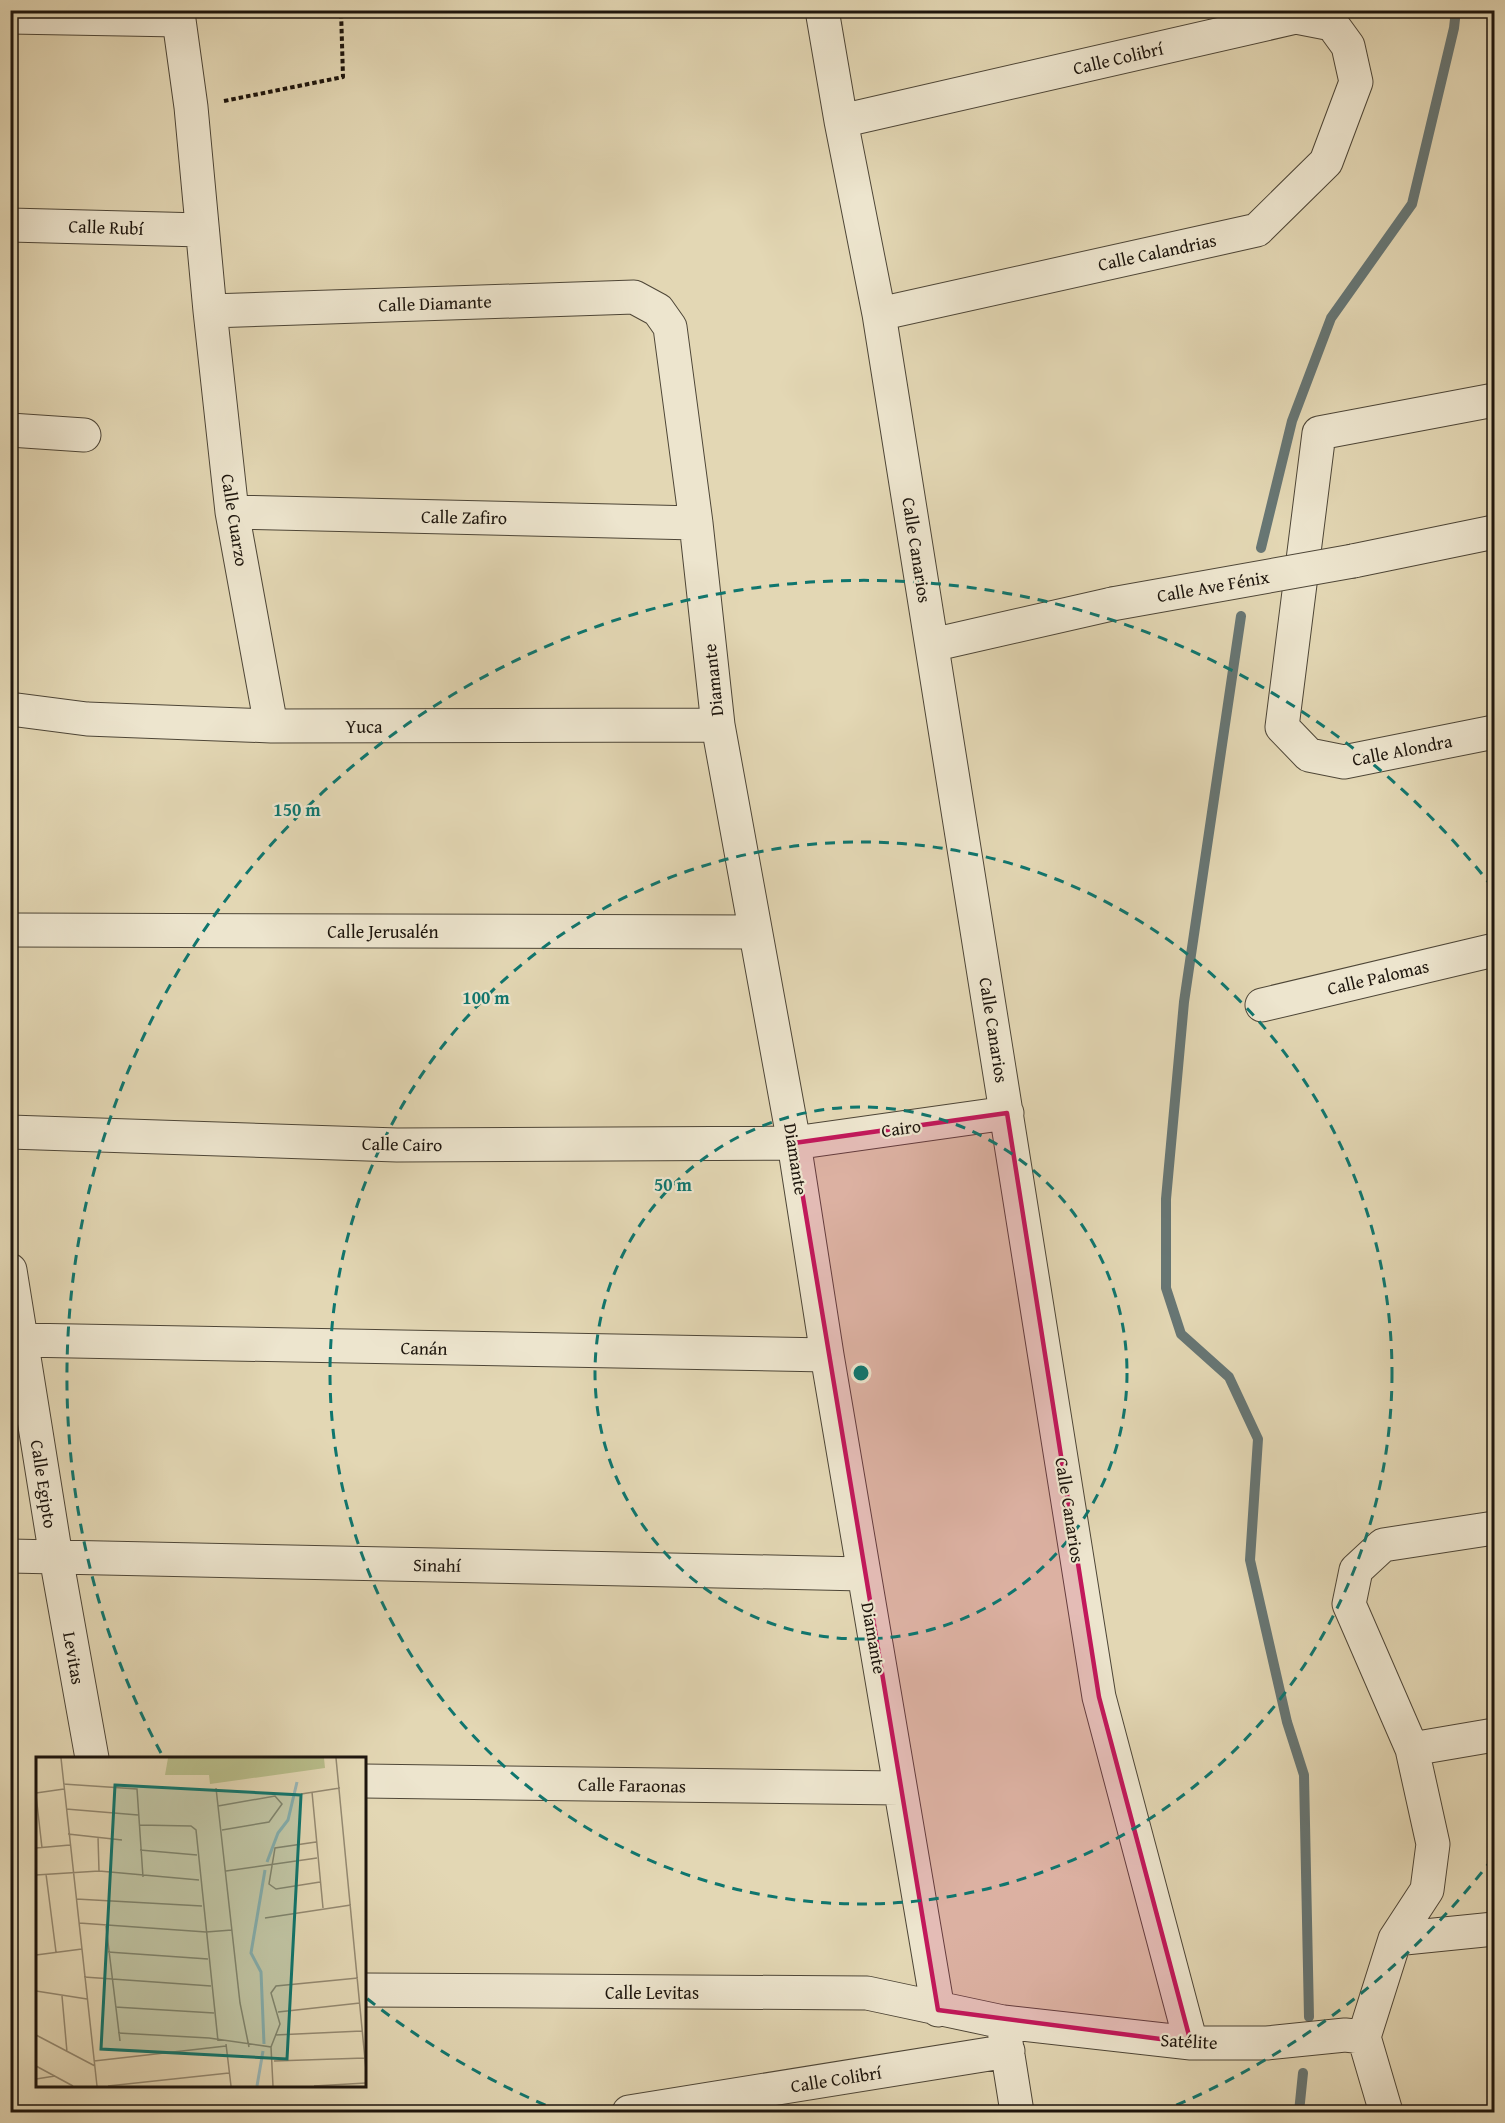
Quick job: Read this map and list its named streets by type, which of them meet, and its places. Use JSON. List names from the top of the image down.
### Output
{
  "streets": {
    "street": [
      "Calle Colibrí",
      "Calle Rubí",
      "Calle Calandrias",
      "Calle Diamante",
      "Calle Zafiro",
      "Calle Cuarzo",
      "Calle Canarios",
      "Calle Ave Fénix",
      "Diamante",
      "Yuca",
      "Calle Alondra",
      "Calle Jerusalén",
      "Calle Palomas",
      "Cairo",
      "Calle Cairo",
      "Canán",
      "Calle Egipto",
      "Sinahí",
      "Levitas",
      "Calle Faraonas",
      "Calle Levitas",
      "Satélite"
    ]
  },
  "crossings": [
    ["Calle Colibrí", "Calle Calandrias"],
    ["Calle Colibrí", "Calle Canarios"],
    ["Calle Colibrí", "Satélite"],
    ["Calle Rubí", "Calle Cuarzo"],
    ["Calle Calandrias", "Calle Canarios"],
    ["Calle Diamante", "Calle Cuarzo"],
    ["Calle Diamante", "Diamante"],
    ["Calle Zafiro", "Calle Cuarzo"],
    ["Calle Zafiro", "Diamante"],
    ["Calle Cuarzo", "Yuca"],
    ["Calle Canarios", "Calle Ave Fénix"],
    ["Calle Canarios", "Cairo"],
    ["Calle Canarios", "Satélite"],
    ["Diamante", "Yuca"],
    ["Diamante", "Calle Jerusalén"],
    ["Diamante", "Cairo"],
    ["Diamante", "Calle Cairo"],
    ["Diamante", "Canán"],
    ["Diamante", "Sinahí"],
    ["Diamante", "Calle Faraonas"],
    ["Diamante", "Calle Levitas"],
    ["Diamante", "Satélite"],
    ["Cairo", "Calle Cairo"],
    ["Canán", "Calle Egipto"],
    ["Calle Egipto", "Sinahí"],
    ["Calle Egipto", "Levitas"],
    ["Sinahí", "Levitas"],
    ["Calle Levitas", "Satélite"]
  ],
  "rings": ["150 m", "100 m", "50 m"]
}
